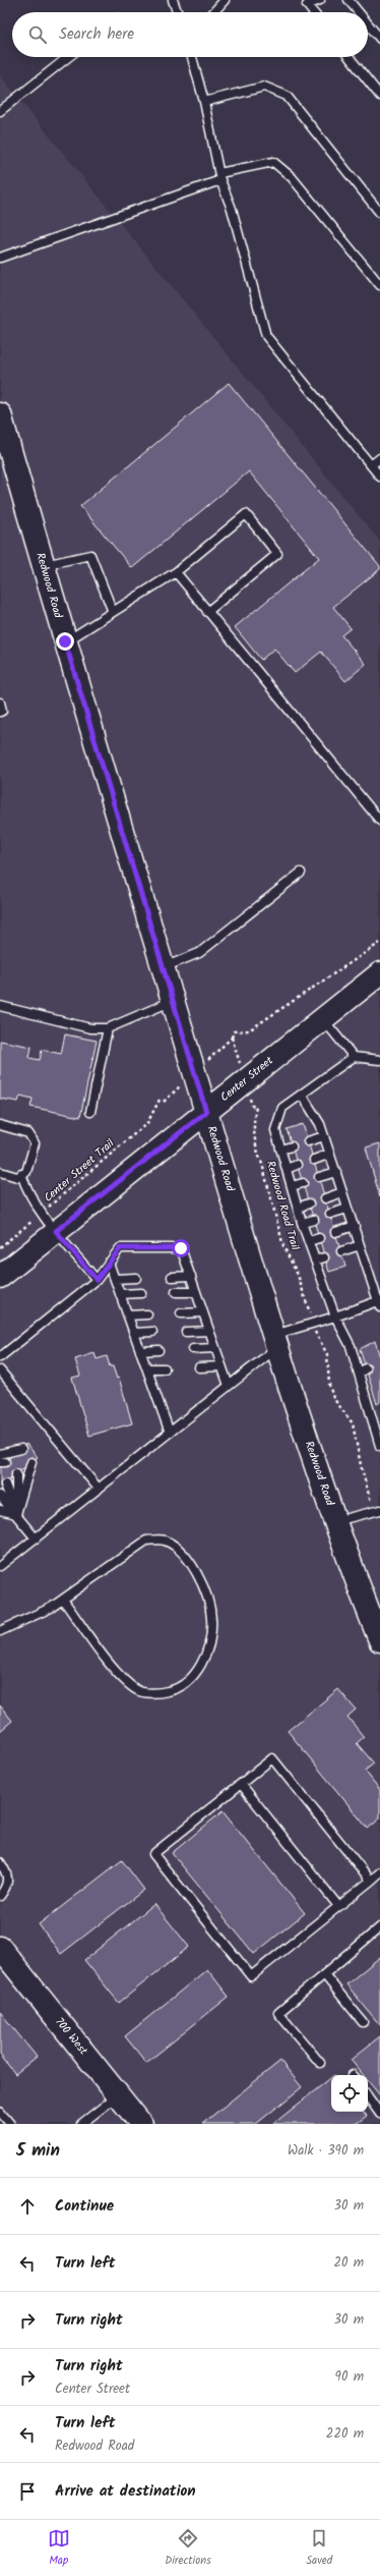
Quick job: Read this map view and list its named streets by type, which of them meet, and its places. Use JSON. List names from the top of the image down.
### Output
{
  "streets": {
    "main road": ["Redwood Road", "Center Street", "700 West"],
    "path": ["Center Street Trail", "Redwood Road Trail"]
  },
  "crossings": [
    ["Redwood Road", "Center Street"]
  ],
  "page": {
    "search": "Search here",
    "heading": ["5 min", "Walk · 390 m"],
    "list": [
      ["Continue", "30 m"],
      ["Turn left", "20 m"],
      ["Turn right", "30 m"],
      ["Turn right", "Center Street", "90 m"],
      ["Turn left", "Redwood Road", "220 m"],
      "Arrive at destination"
    ],
    "nav": ["Map", "Directions", "Saved"]
  }
}
